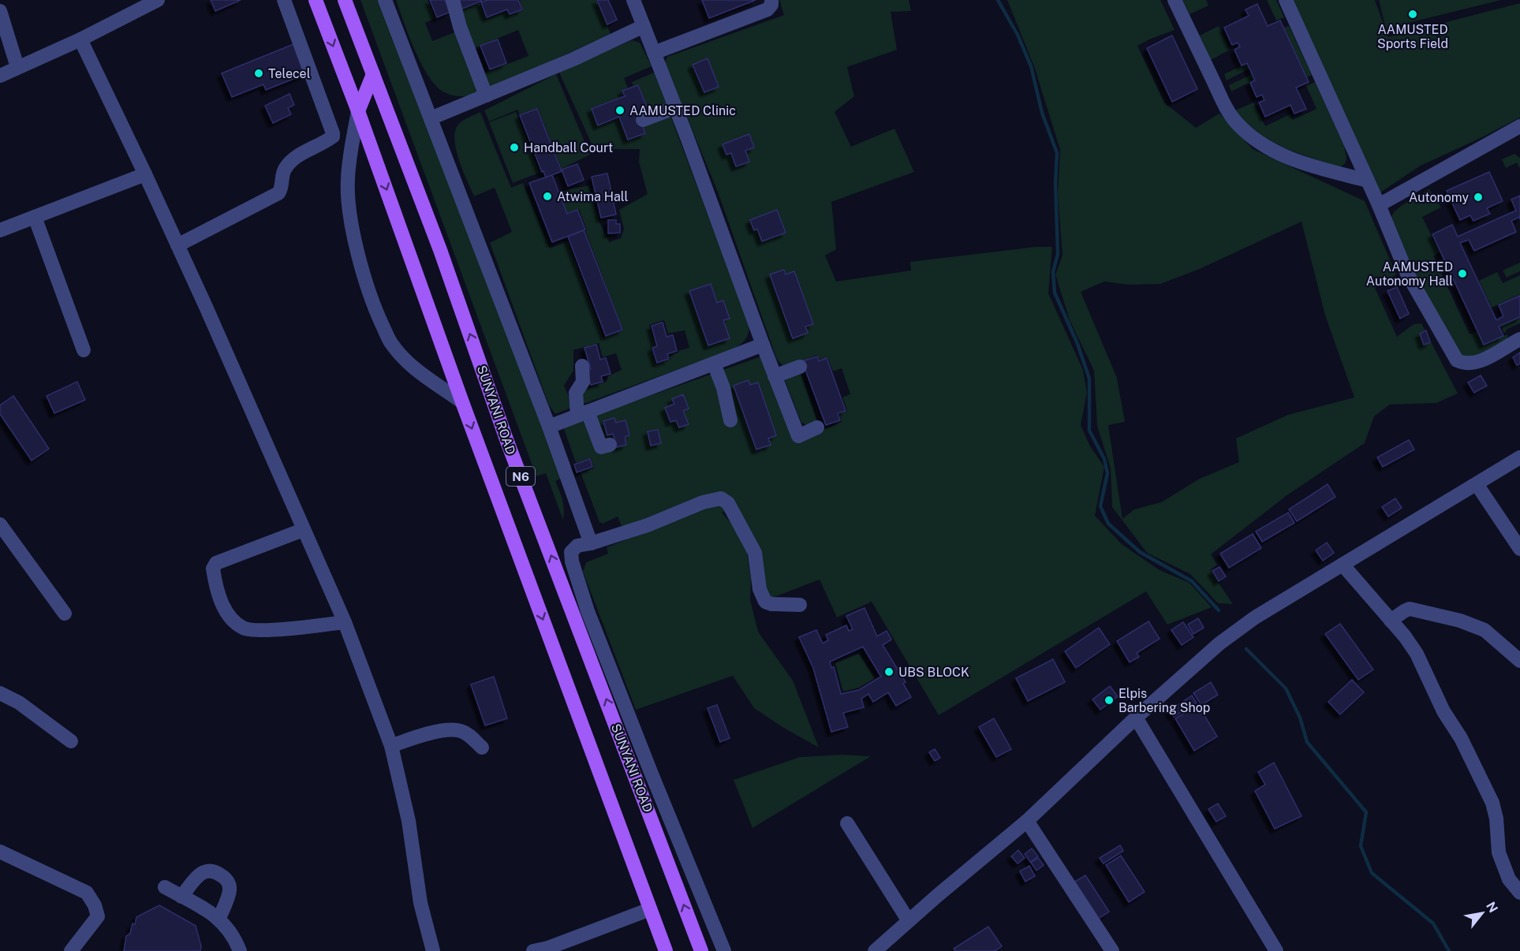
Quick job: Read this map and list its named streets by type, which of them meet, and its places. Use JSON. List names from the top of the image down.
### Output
{
  "streets": {
    "main road": ["SUNYANI ROAD", "N6"]
  },
  "places": [
    "AAMUSTED Sports Field",
    "Telecel",
    "AAMUSTED Clinic",
    "Handball Court",
    "Atwima Hall",
    "Autonomy",
    "AAMUSTED Autonomy Hall",
    "UBS BLOCK",
    "Elpis Barbering Shop"
  ],
  "north": "top right"
}
